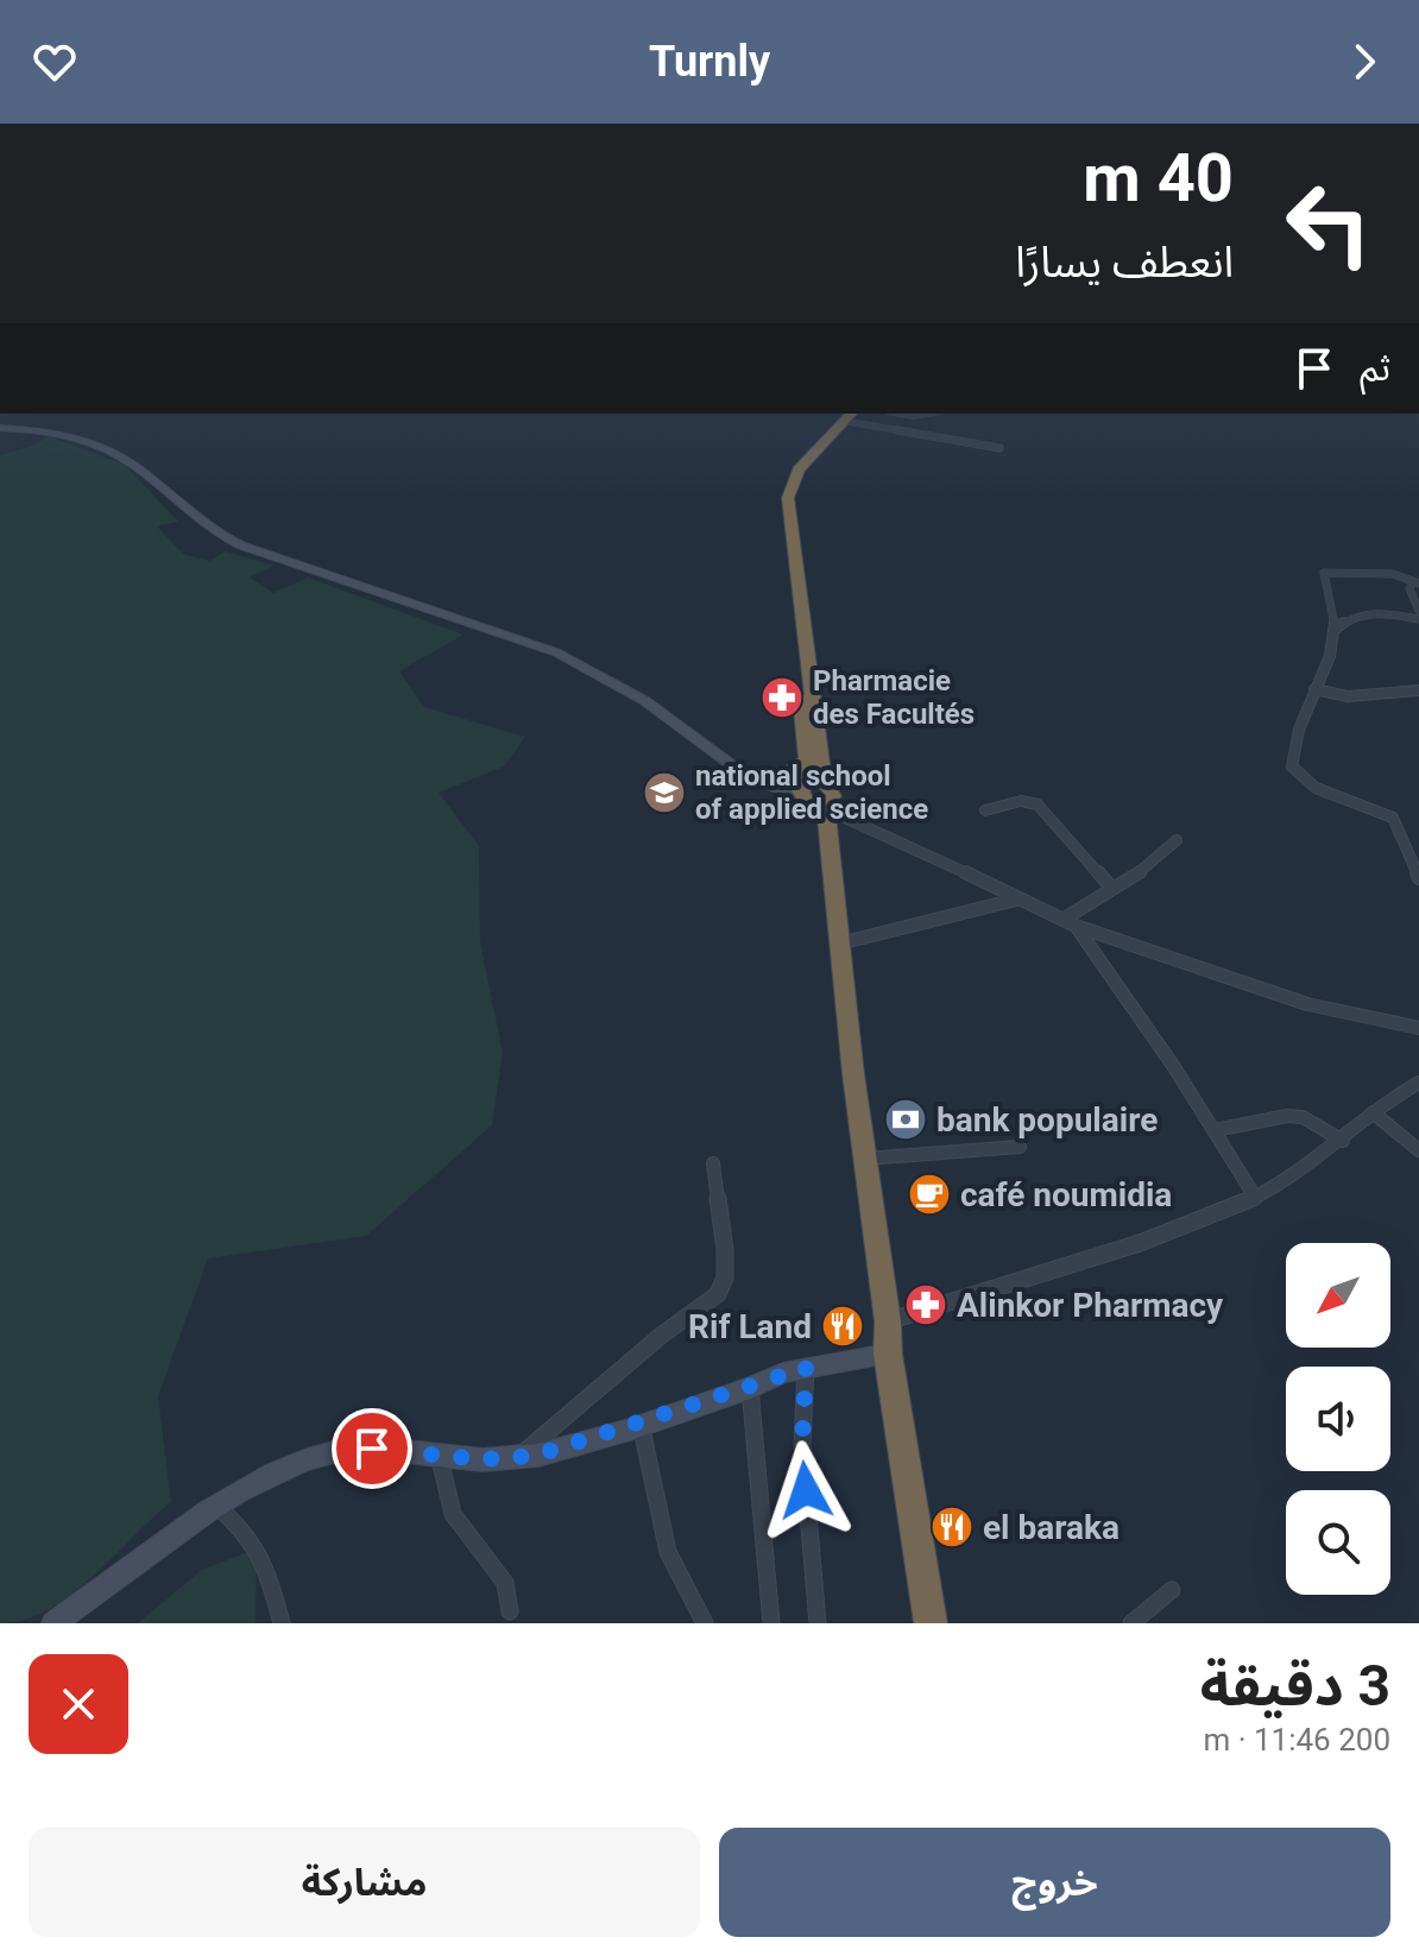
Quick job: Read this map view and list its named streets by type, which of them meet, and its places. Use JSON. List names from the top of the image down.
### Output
{
  "places": {
    "pharmacy": ["Pharmacie des Facultés", "Alinkor Pharmacy"],
    "school or university": ["national school of applied science"],
    "bank": ["bank populaire"],
    "cafe": ["café noumidia"],
    "restaurant": ["Rif Land", "el baraka"]
  },
  "north": "bottom left",
  "page": {
    "header": "Turnly",
    "turn": ["40 m", "انعطف يسارًا"],
    "then": "ثم",
    "heading": ["3 دقيقة", "200 m · 11:46"],
    "buttons": ["خروج", "مشاركة"]
  }
}
